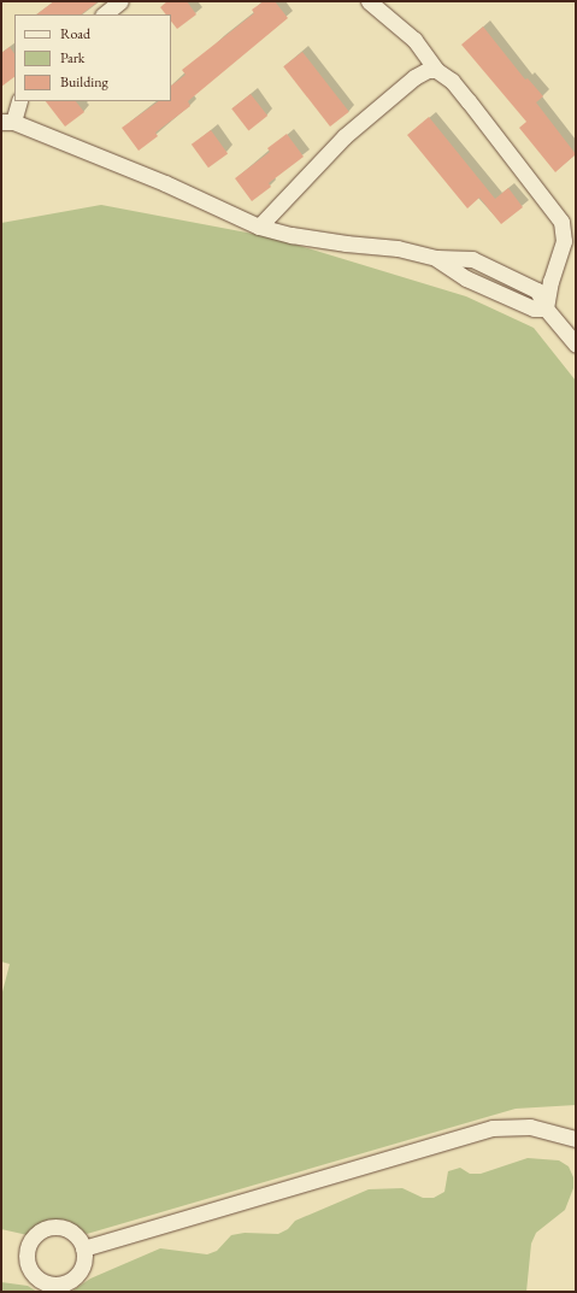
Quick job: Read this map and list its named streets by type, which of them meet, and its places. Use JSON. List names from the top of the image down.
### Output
{
  "legend": ["Road", "Park", "Building"]
}
